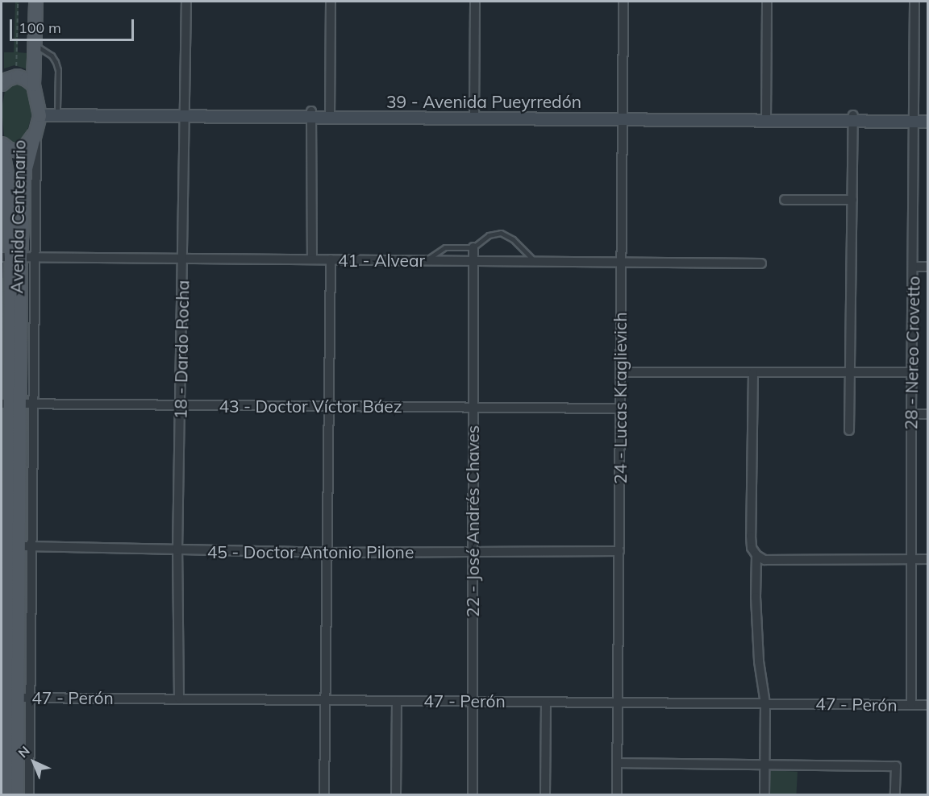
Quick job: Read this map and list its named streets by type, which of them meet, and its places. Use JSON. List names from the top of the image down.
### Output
{
  "streets": {
    "main road": ["Avenida Centenario"],
    "street": [
      "39 - Avenida Pueyrredón",
      "41 - Alvear",
      "18 - Dardo Rocha",
      "28 - Nereo Crovetto",
      "24 - Lucas Kraglievich",
      "43 - Doctor Víctor Báez",
      "22 - José Andrés Chaves",
      "45 - Doctor Antonio Pilone",
      "47 - Perón"
    ]
  },
  "crossings": [
    ["39 - Avenida Pueyrredón", "18 - Dardo Rocha"],
    ["39 - Avenida Pueyrredón", "28 - Nereo Crovetto"],
    ["39 - Avenida Pueyrredón", "24 - Lucas Kraglievich"],
    ["Avenida Centenario", "41 - Alvear"],
    ["Avenida Centenario", "43 - Doctor Víctor Báez"],
    ["Avenida Centenario", "45 - Doctor Antonio Pilone"],
    ["Avenida Centenario", "47 - Perón"],
    ["41 - Alvear", "18 - Dardo Rocha"],
    ["41 - Alvear", "24 - Lucas Kraglievich"],
    ["41 - Alvear", "22 - José Andrés Chaves"],
    ["18 - Dardo Rocha", "43 - Doctor Víctor Báez"],
    ["18 - Dardo Rocha", "45 - Doctor Antonio Pilone"],
    ["18 - Dardo Rocha", "47 - Perón"],
    ["28 - Nereo Crovetto", "47 - Perón"],
    ["24 - Lucas Kraglievich", "43 - Doctor Víctor Báez"],
    ["24 - Lucas Kraglievich", "45 - Doctor Antonio Pilone"],
    ["24 - Lucas Kraglievich", "47 - Perón"],
    ["43 - Doctor Víctor Báez", "22 - José Andrés Chaves"],
    ["22 - José Andrés Chaves", "45 - Doctor Antonio Pilone"],
    ["22 - José Andrés Chaves", "47 - Perón"]
  ],
  "scale_bar": "100 m",
  "north": "top left"
}
